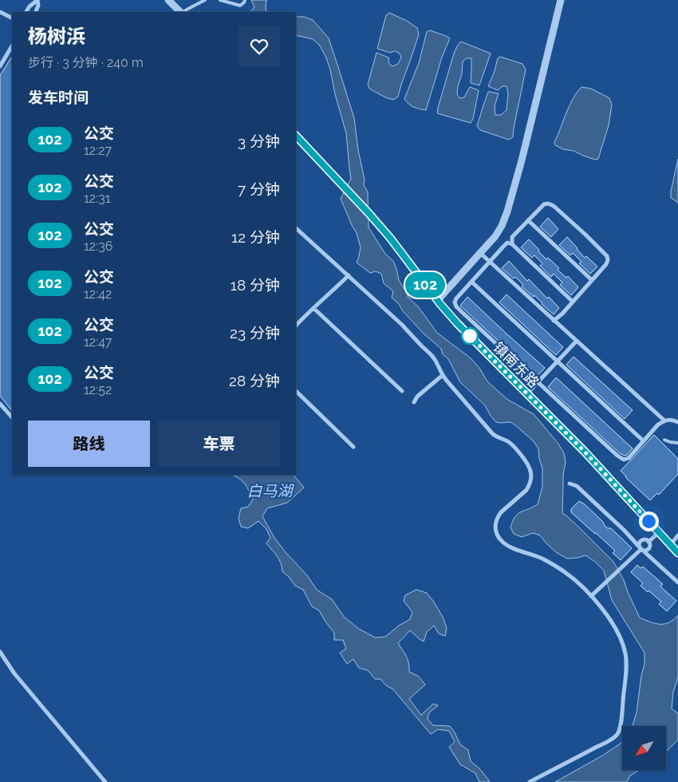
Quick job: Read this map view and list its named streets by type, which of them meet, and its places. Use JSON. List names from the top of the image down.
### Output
{
  "streets": {
    "street": ["镇南东路"]
  },
  "water": ["白马湖"],
  "lines": ["bus line 102"],
  "north": "bottom left",
  "page": {
    "on_map": "102",
    "heading": [
      ["杨树浜", "步行 · 3 分钟 · 240 m"],
      "发车时间"
    ],
    "list": [
      {
        "mark": "102",
        "name": "公交",
        "note": "12:27",
        "value": "3 分钟"
      },
      {
        "mark": "102",
        "name": "公交",
        "note": "12:31",
        "value": "7 分钟"
      },
      {
        "mark": "102",
        "name": "公交",
        "note": "12:36",
        "value": "12 分钟"
      },
      {
        "mark": "102",
        "name": "公交",
        "note": "12:42",
        "value": "18 分钟"
      },
      {
        "mark": "102",
        "name": "公交",
        "note": "12:47",
        "value": "23 分钟"
      },
      {
        "mark": "102",
        "name": "公交",
        "note": "12:52",
        "value": "28 分钟"
      }
    ],
    "buttons": ["路线", "车票"]
  }
}
